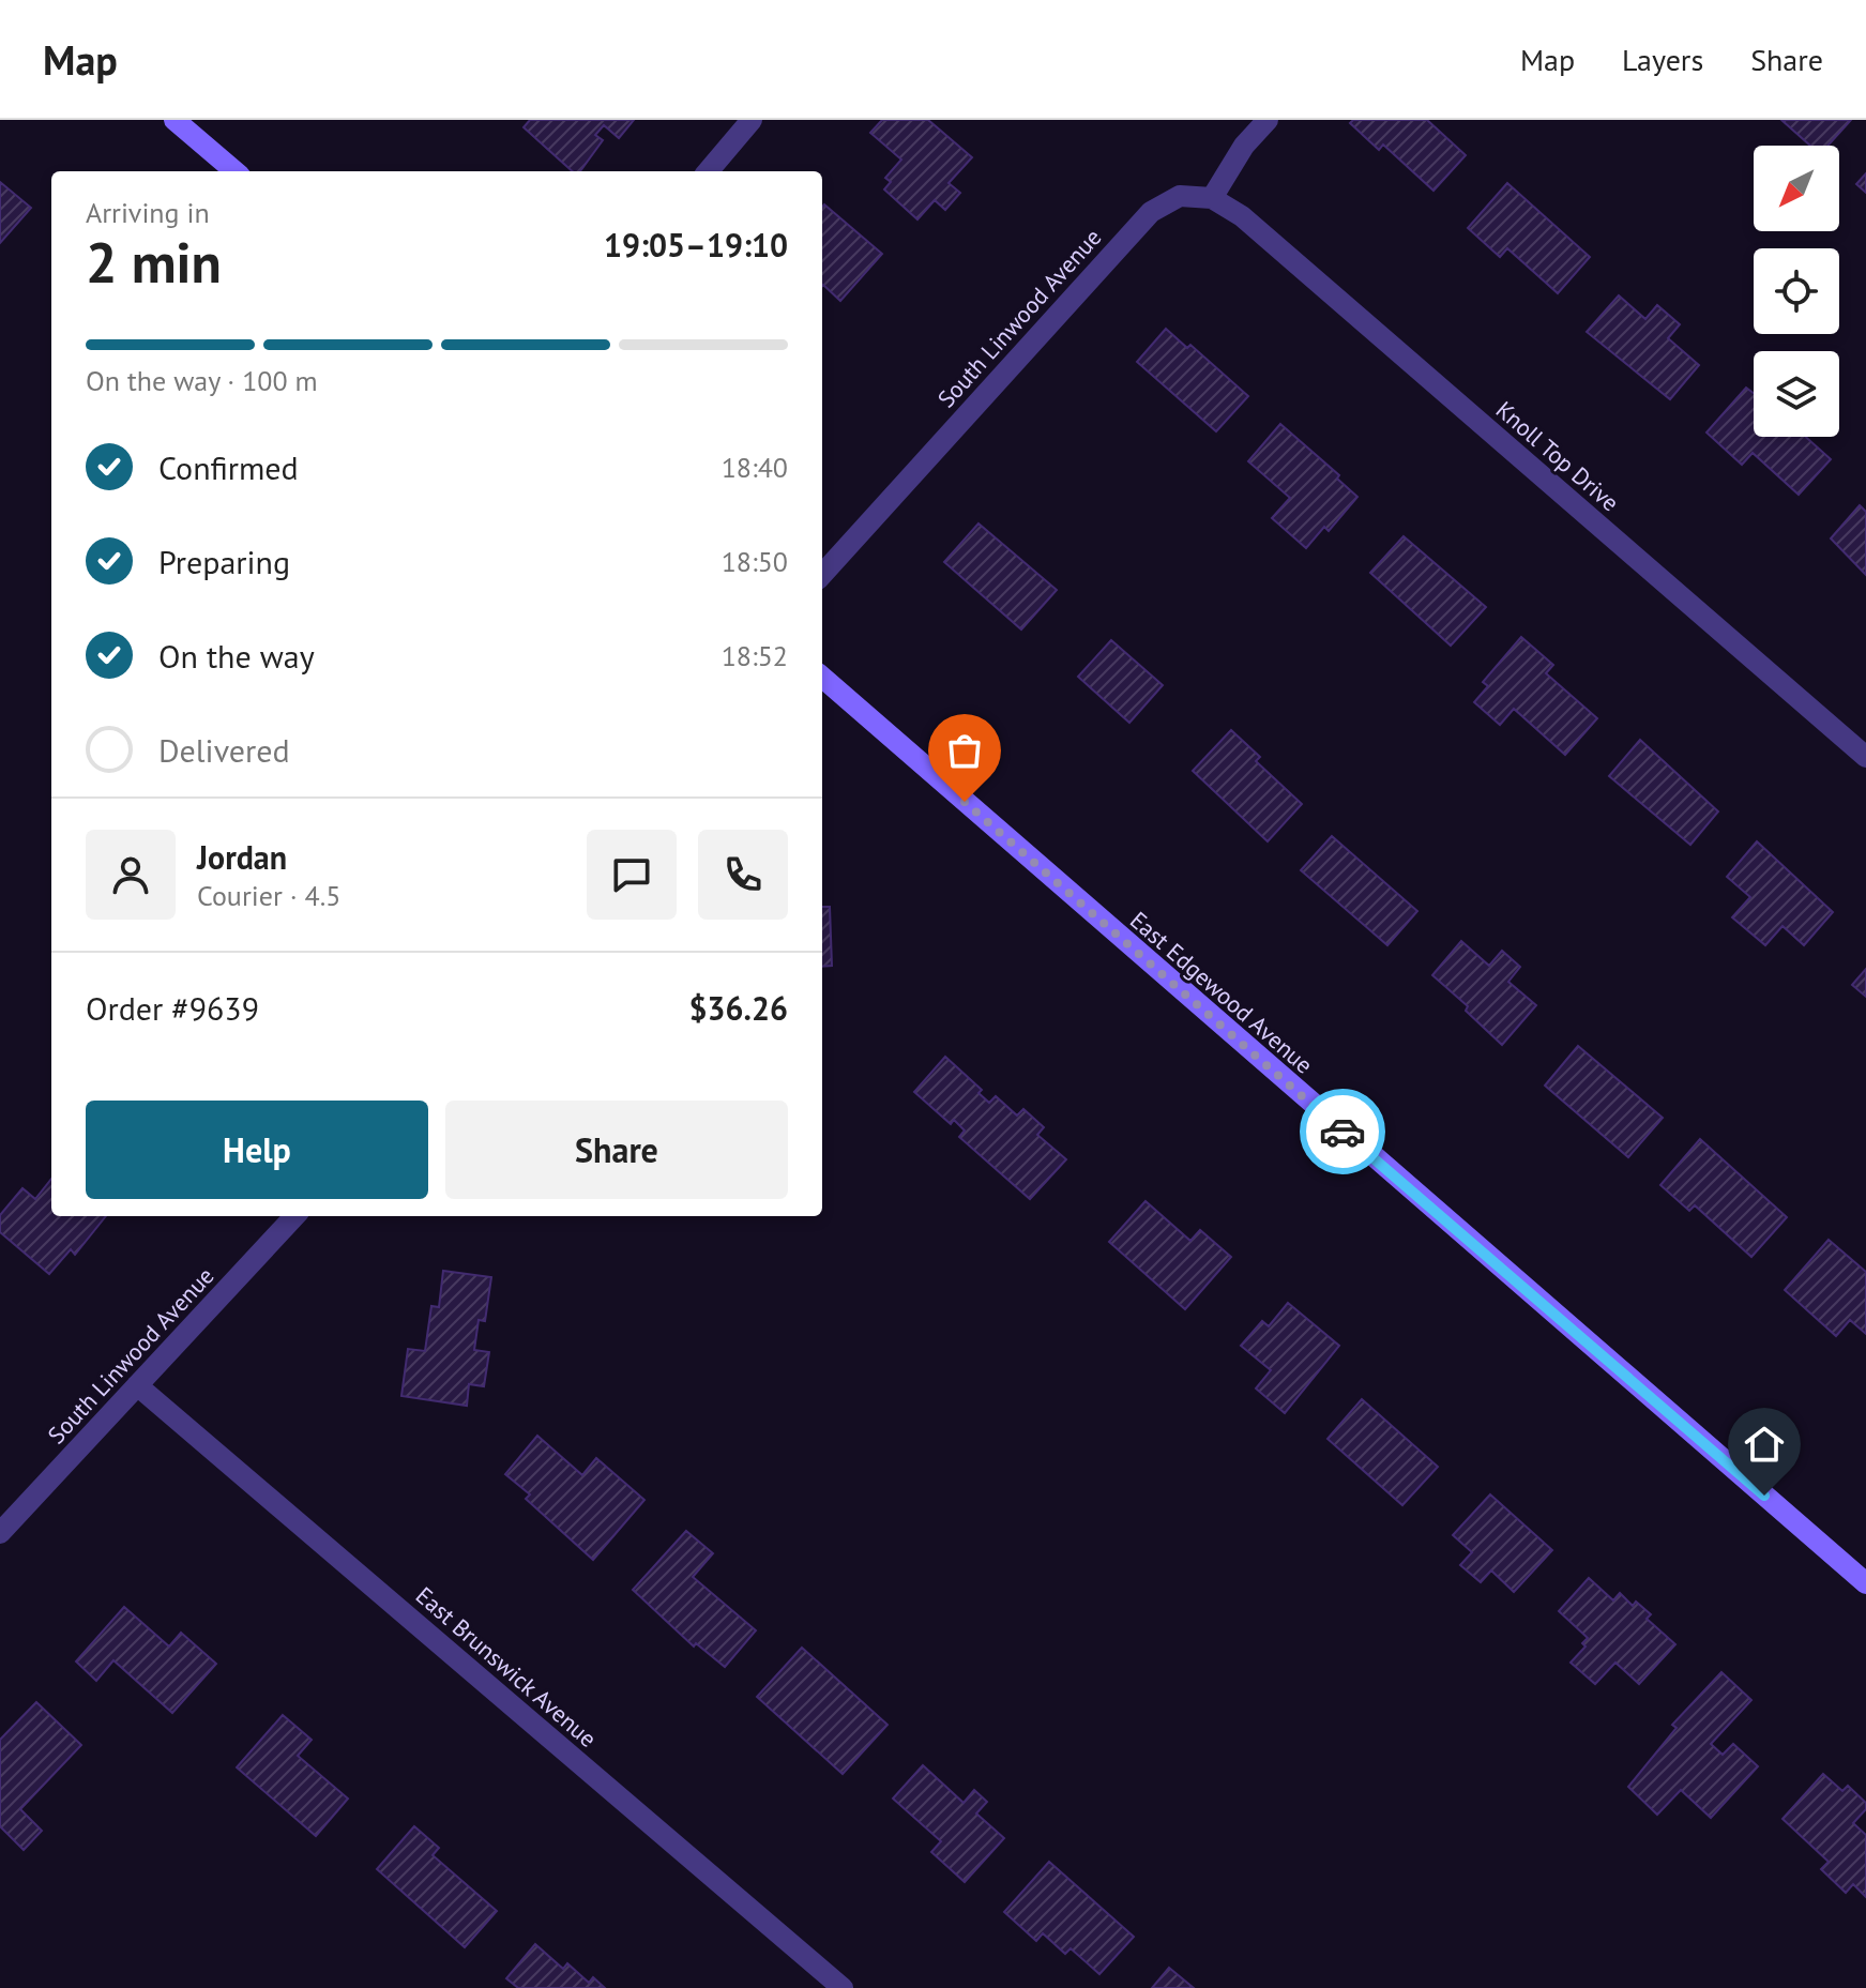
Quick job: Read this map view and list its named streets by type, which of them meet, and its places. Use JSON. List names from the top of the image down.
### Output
{
  "streets": {
    "main road": ["East Edgewood Avenue"],
    "street": ["South Linwood Avenue", "Knoll Top Drive", "East Brunswick Avenue"]
  },
  "crossings": [
    ["South Linwood Avenue", "Knoll Top Drive"],
    ["South Linwood Avenue", "East Brunswick Avenue"]
  ],
  "north": "bottom left",
  "page": {
    "header": "Map",
    "nav": ["Map", "Layers", "Share"],
    "heading": ["2 min", "Arriving in", "19:05–19:10"],
    "panel": [
      "Jordan",
      "Courier · 4.5",
      "Order #9639",
      "$36.26"
    ],
    "bar": "On the way · 100 m",
    "list": [
      ["Confirmed", "18:40"],
      ["Preparing", "18:50"],
      ["On the way", "18:52"],
      "Delivered"
    ],
    "buttons": ["Help", "Share"]
  }
}
